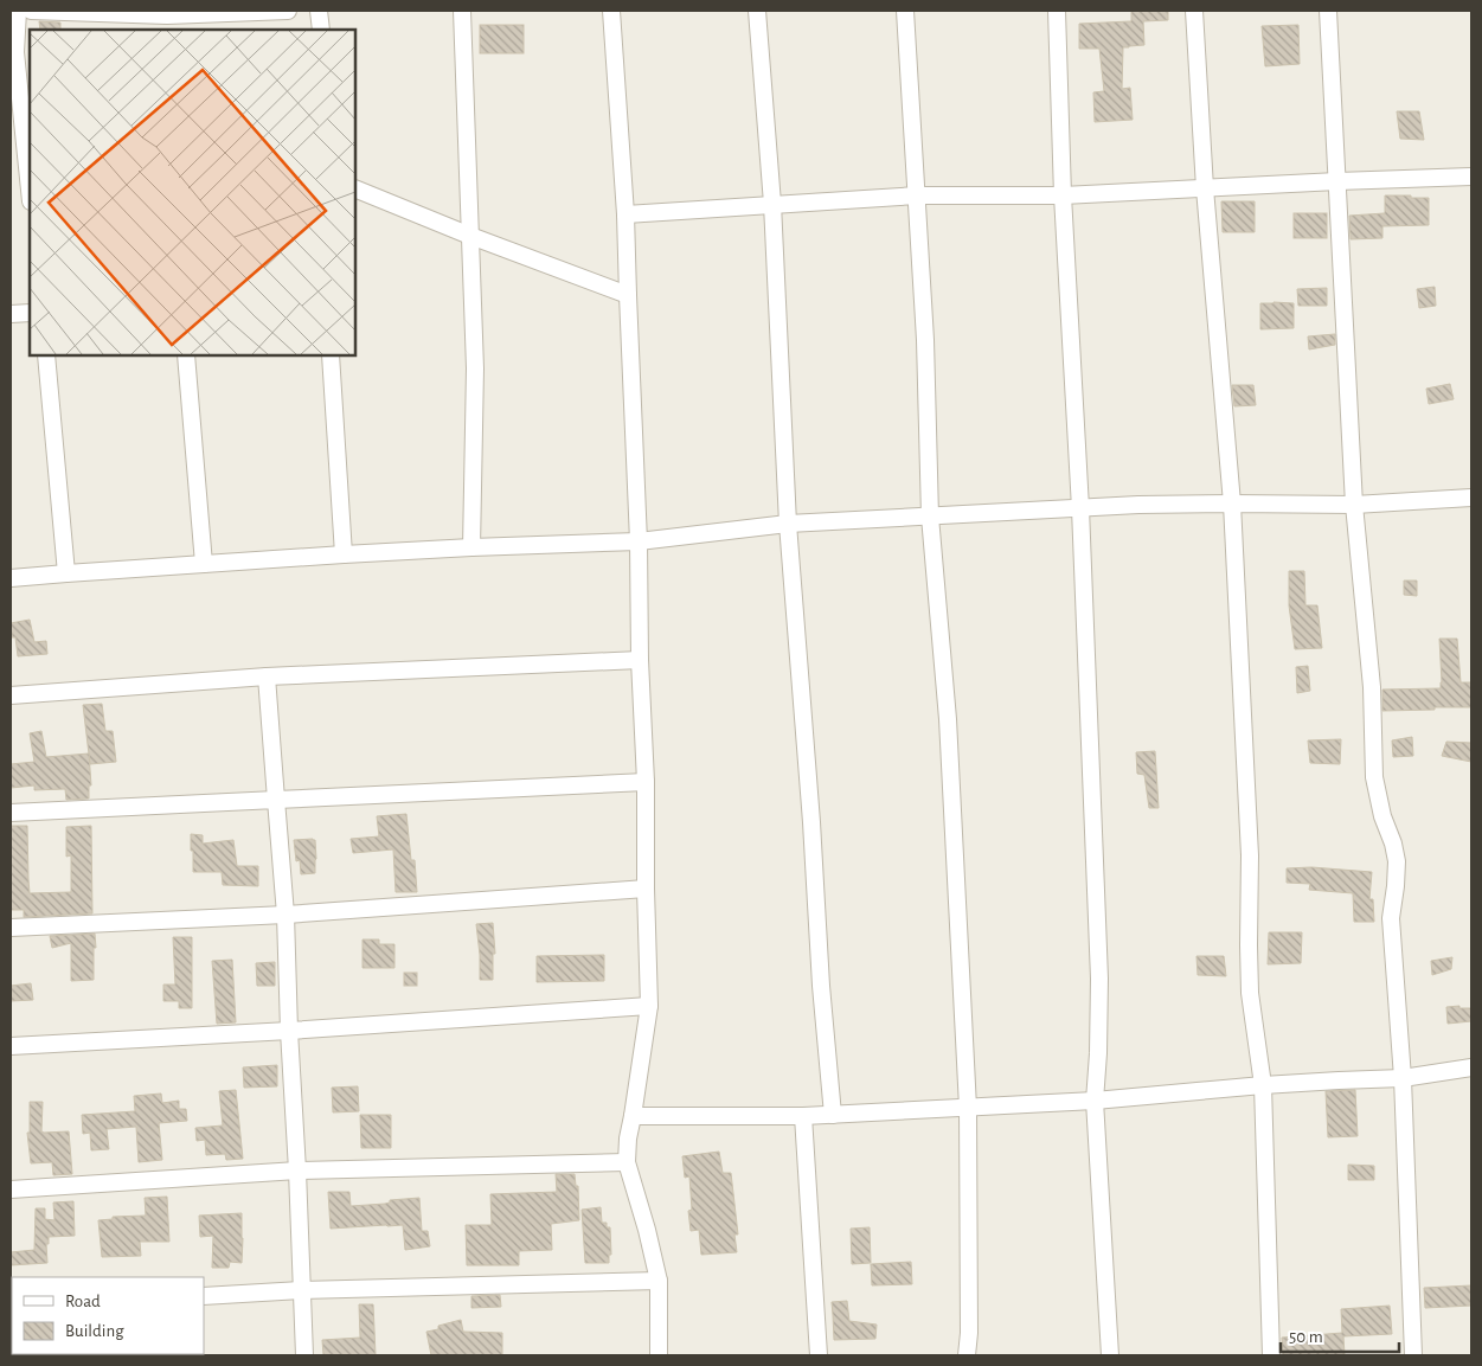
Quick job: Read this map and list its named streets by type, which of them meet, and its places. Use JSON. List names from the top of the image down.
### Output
{
  "legend": ["Road", "Building"],
  "scale_bar": "50 m"
}
